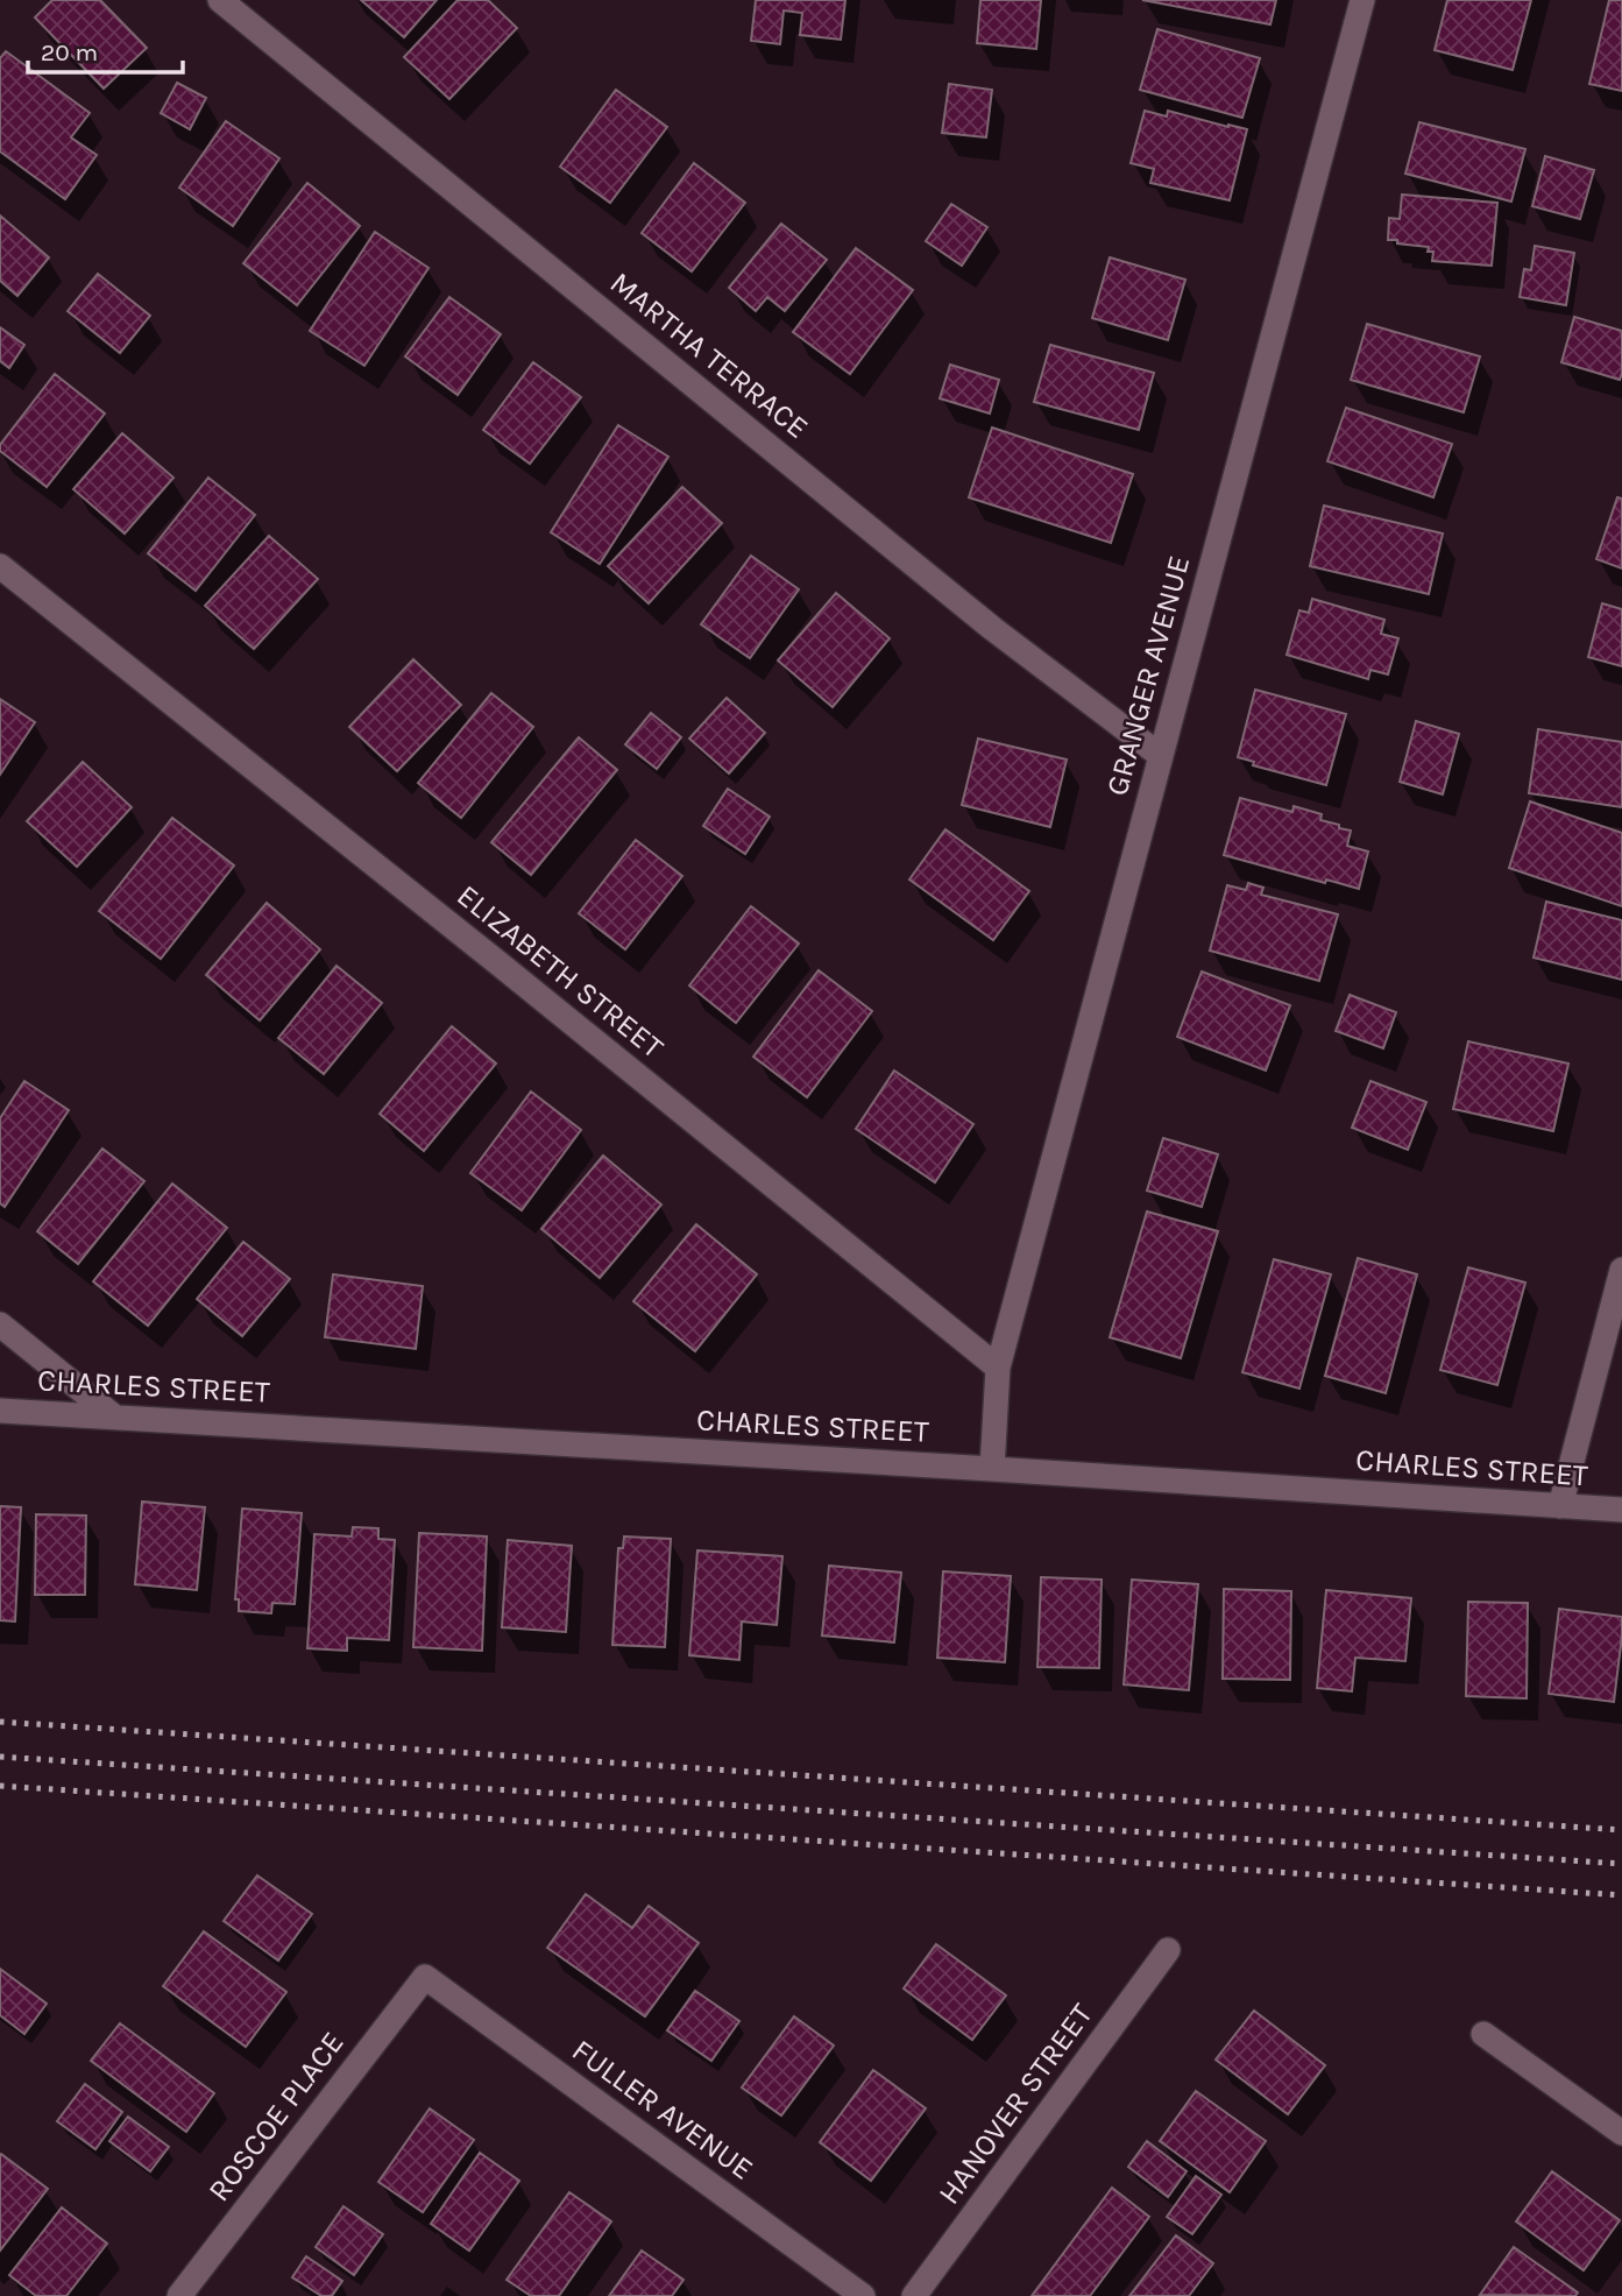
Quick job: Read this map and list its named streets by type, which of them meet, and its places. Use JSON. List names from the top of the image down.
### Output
{
  "streets": {
    "street": [
      "MARTHA TERRACE",
      "GRANGER AVENUE",
      "ELIZABETH STREET",
      "CHARLES STREET",
      "HANOVER STREET",
      "FULLER AVENUE",
      "ROSCOE PLACE"
    ]
  },
  "crossings": [
    ["MARTHA TERRACE", "GRANGER AVENUE"],
    ["GRANGER AVENUE", "ELIZABETH STREET"],
    ["FULLER AVENUE", "ROSCOE PLACE"]
  ],
  "scale_bar": "20 m"
}
